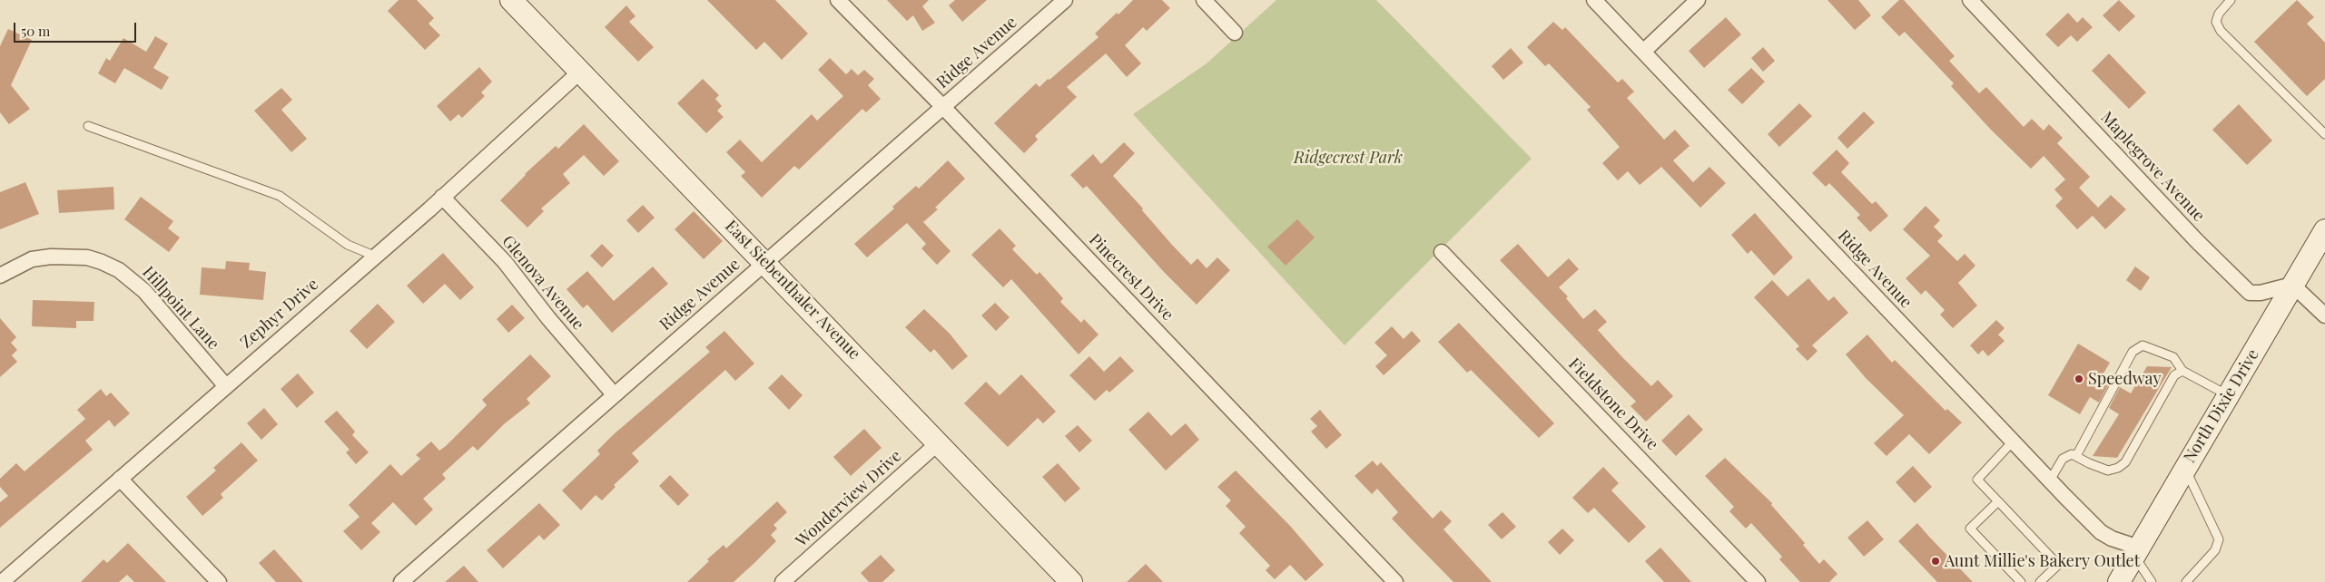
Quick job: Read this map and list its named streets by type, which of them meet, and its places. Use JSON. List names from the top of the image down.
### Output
{
  "streets": {
    "main road": ["East Siebenthaler Avenue", "North Dixie Drive"],
    "street": [
      "Ridge Avenue",
      "Maplegrove Avenue",
      "Pinecrest Drive",
      "Glenova Avenue",
      "Hillpoint Lane",
      "Zephyr Drive",
      "Fieldstone Drive",
      "Wonderview Drive"
    ]
  },
  "crossings": [
    ["Ridge Avenue", "Pinecrest Drive"],
    ["Ridge Avenue", "Glenova Avenue"],
    ["Ridge Avenue", "East Siebenthaler Avenue"],
    ["Ridge Avenue", "North Dixie Drive"],
    ["Maplegrove Avenue", "North Dixie Drive"],
    ["Glenova Avenue", "Zephyr Drive"],
    ["East Siebenthaler Avenue", "Zephyr Drive"],
    ["East Siebenthaler Avenue", "Wonderview Drive"],
    ["Hillpoint Lane", "Zephyr Drive"]
  ],
  "parks": ["Ridgecrest Park"],
  "places": ["Speedway", "Aunt Millie's Bakery Outlet"],
  "scale_bar": "50 m"
}
